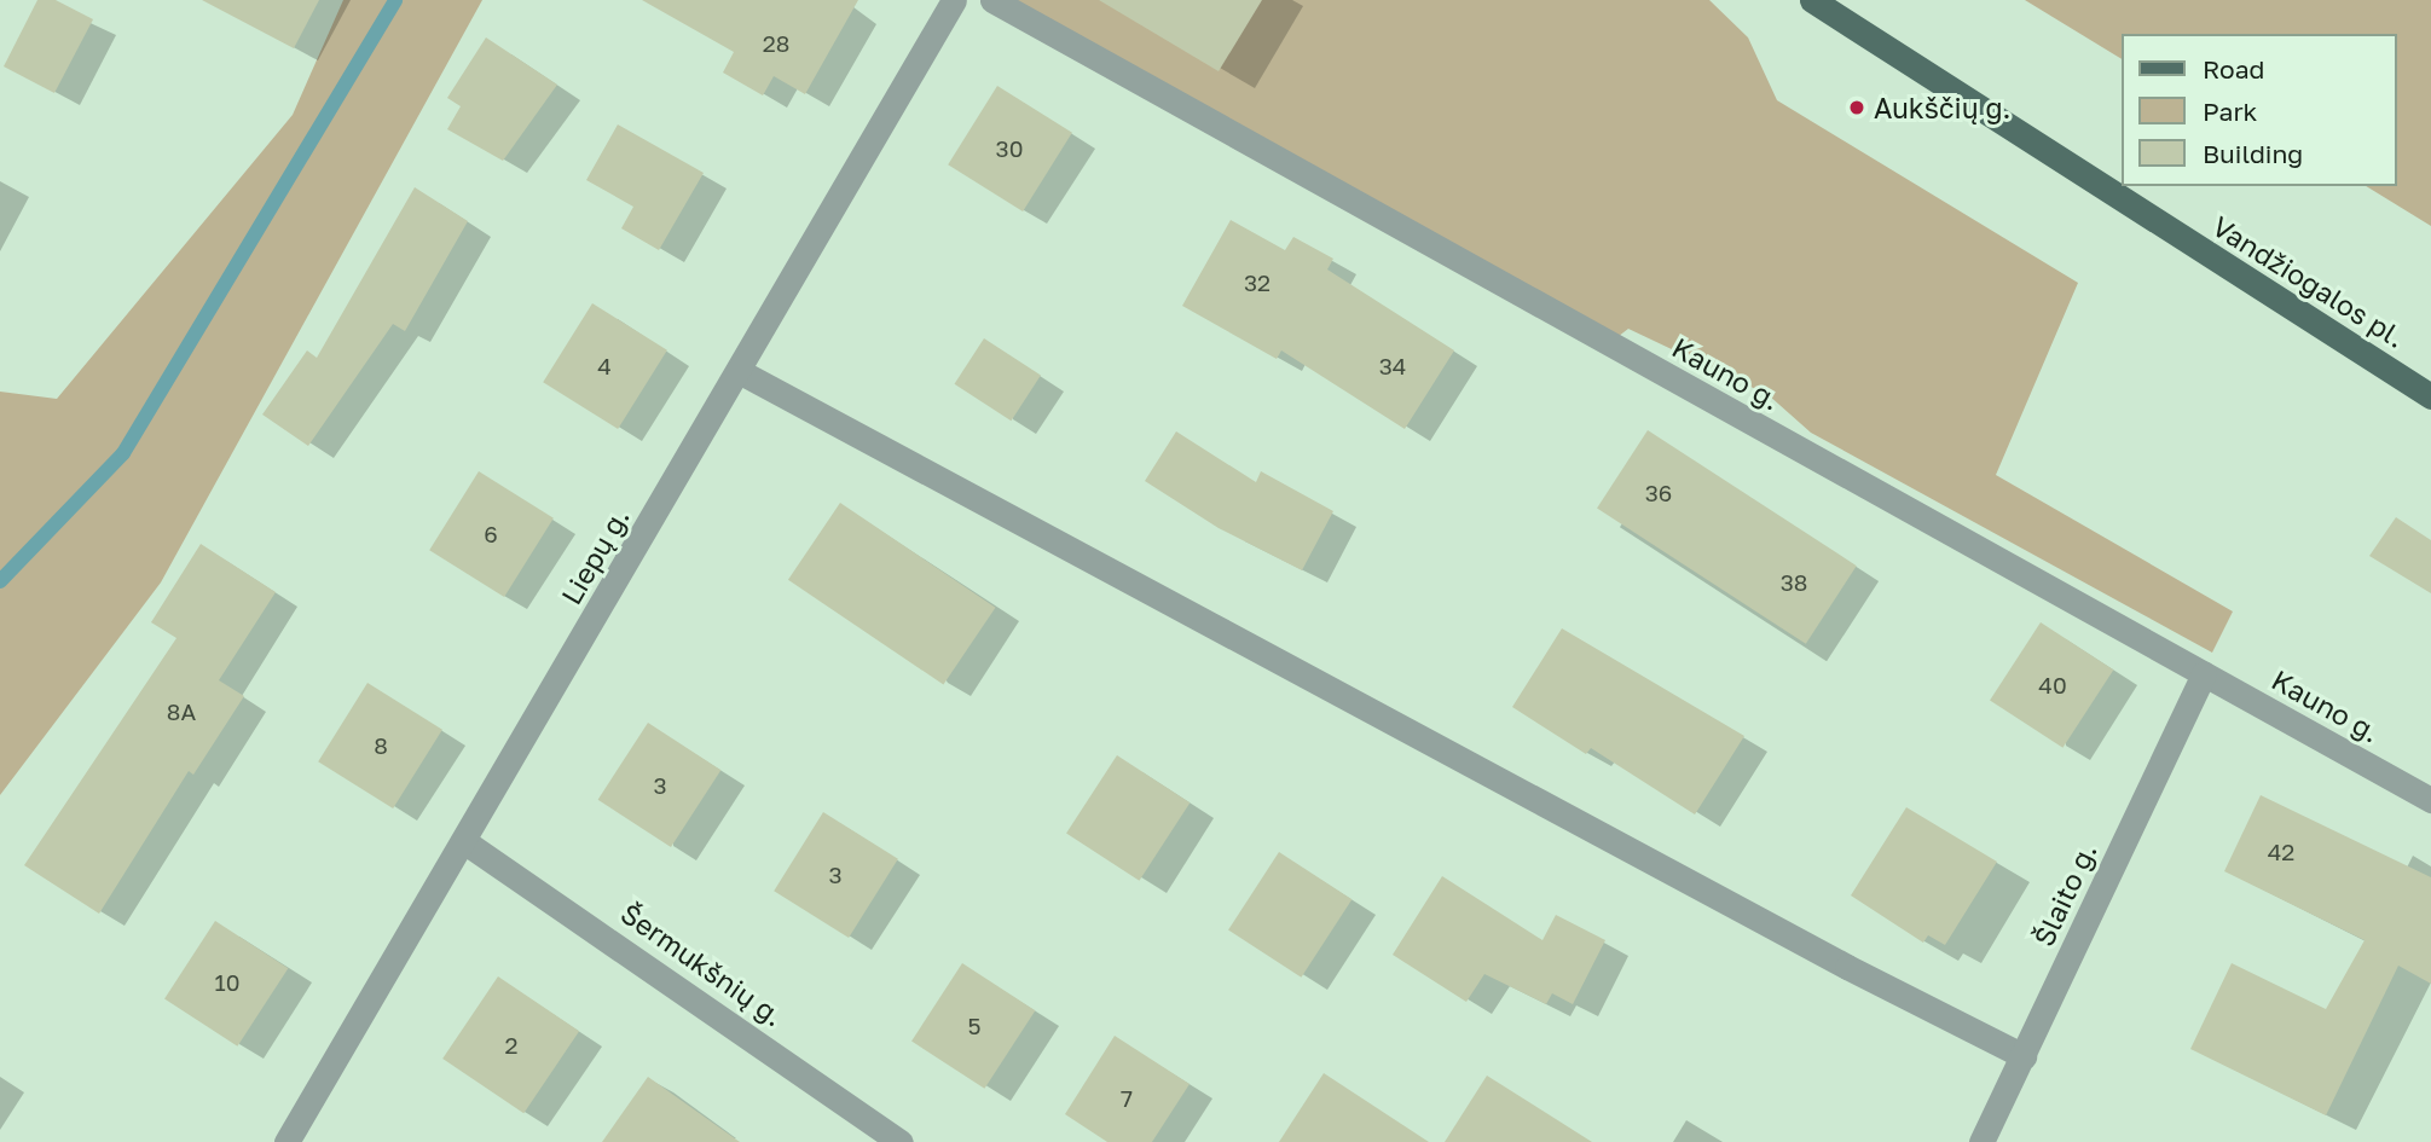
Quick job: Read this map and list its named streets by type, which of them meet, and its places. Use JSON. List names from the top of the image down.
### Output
{
  "streets": {
    "main road": ["Vandžiogalos pl."],
    "street": [
      "Kauno g.",
      "Liepų g.",
      "Šlaito g.",
      "Šermukšnių g."
    ]
  },
  "crossings": [
    ["Kauno g.", "Šlaito g."],
    ["Liepų g.", "Šermukšnių g."]
  ],
  "places": ["Aukščių g."],
  "house_numbers": [
    "28",
    "30",
    "32",
    "4",
    "34",
    "36",
    "6",
    "38",
    "40",
    "8A",
    "8",
    "3",
    "42",
    "3",
    "10",
    "5",
    "2",
    "7"
  ],
  "legend": ["Road", "Park", "Building"]
}
